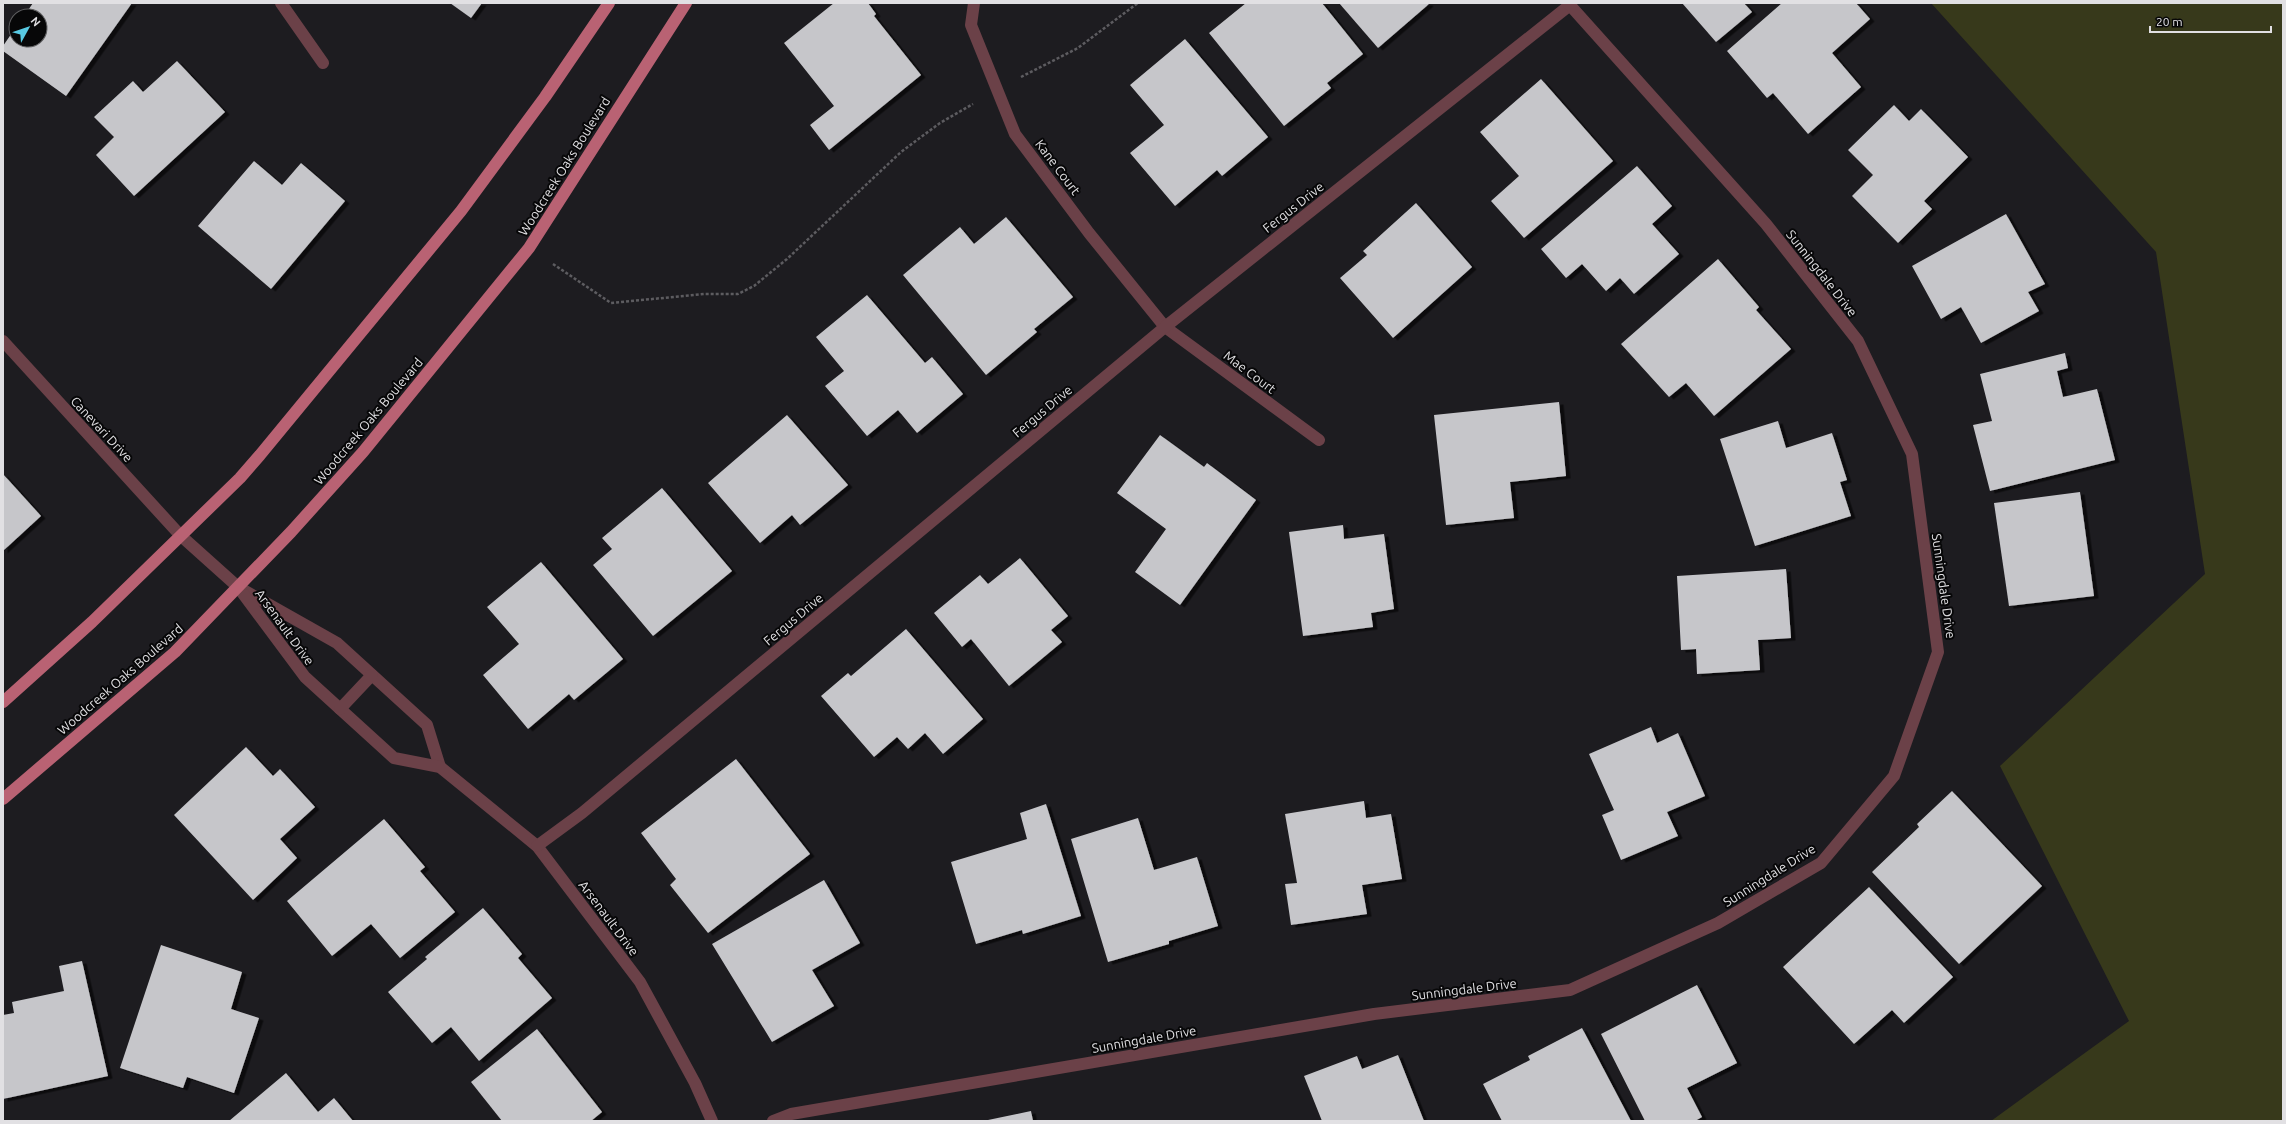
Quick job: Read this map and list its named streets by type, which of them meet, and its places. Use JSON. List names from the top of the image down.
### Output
{
  "streets": {
    "main road": ["Woodcreek Oaks Boulevard"],
    "street": [
      "Kane Court",
      "Fergus Drive",
      "Sunningdale Drive",
      "Mae Court",
      "Canevari Drive",
      "Arsenault Drive"
    ]
  },
  "crossings": [
    ["Woodcreek Oaks Boulevard", "Canevari Drive"],
    ["Woodcreek Oaks Boulevard", "Arsenault Drive"],
    ["Kane Court", "Fergus Drive"],
    ["Kane Court", "Mae Court"],
    ["Fergus Drive", "Sunningdale Drive"],
    ["Fergus Drive", "Mae Court"],
    ["Fergus Drive", "Arsenault Drive"],
    ["Canevari Drive", "Arsenault Drive"]
  ],
  "scale_bar": "20 m",
  "north": "top right"
}
